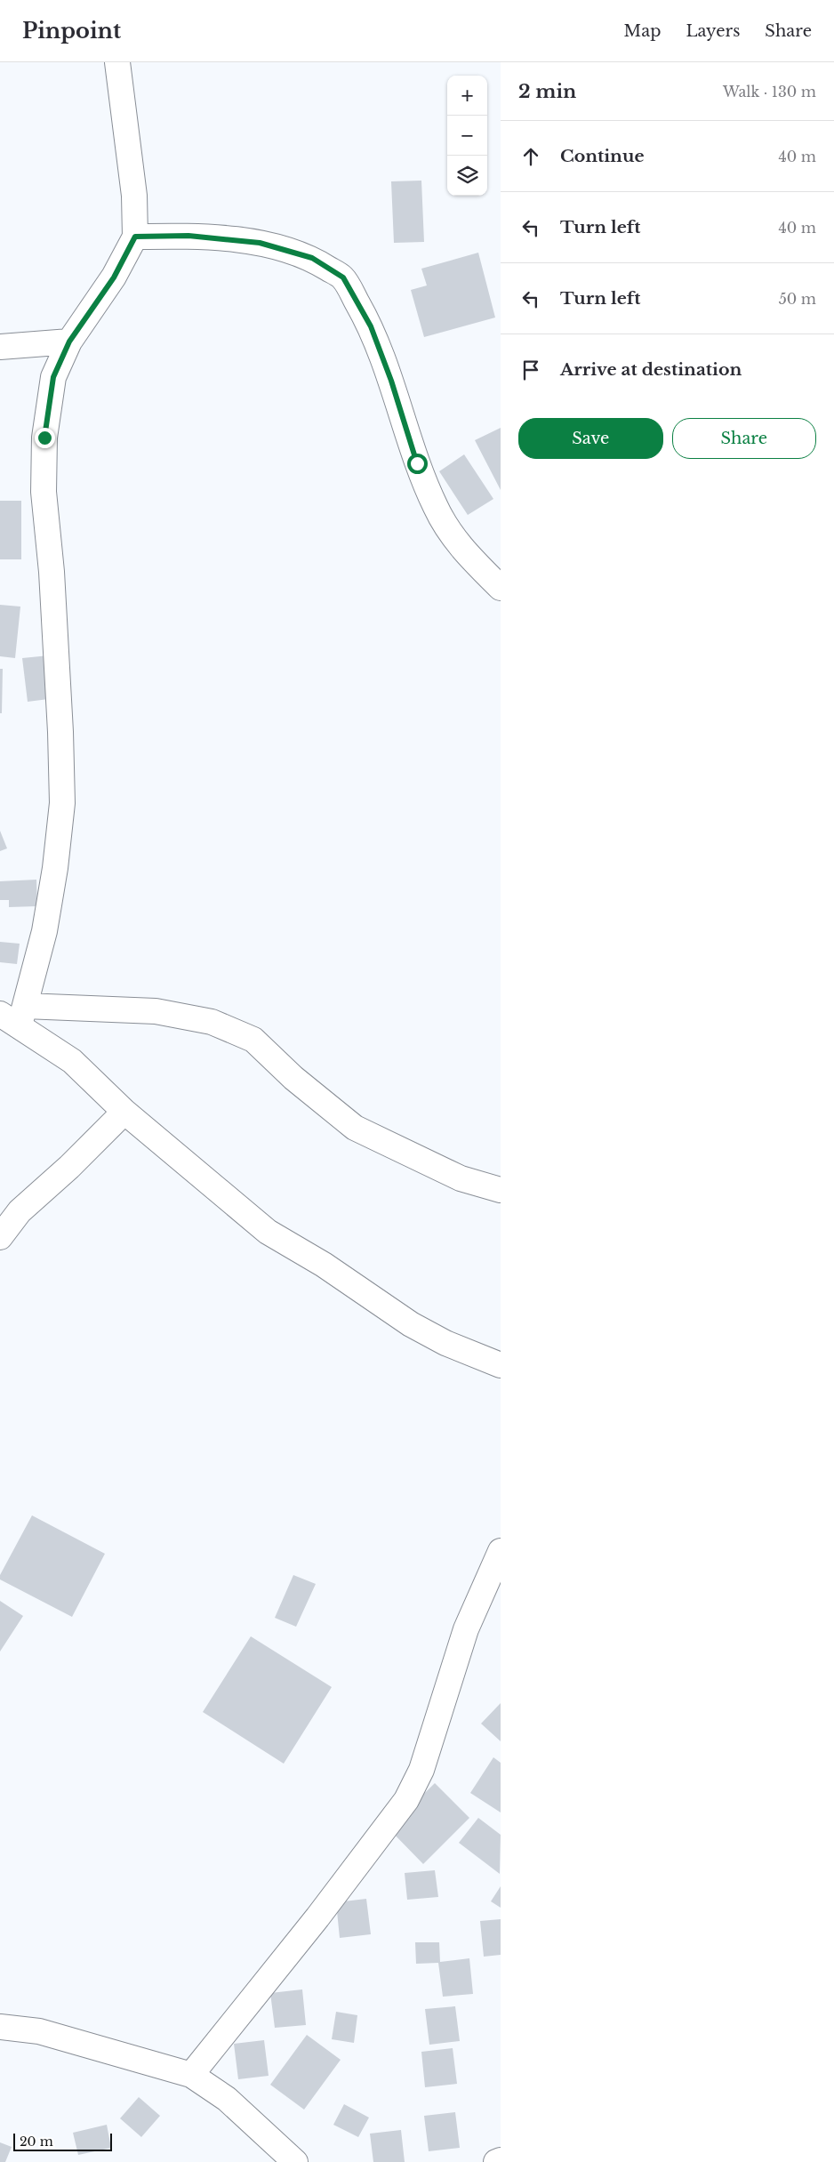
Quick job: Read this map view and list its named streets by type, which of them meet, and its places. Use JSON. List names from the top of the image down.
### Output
{
  "scale_bar": "20 m",
  "page": {
    "header": "Pinpoint",
    "nav": ["Map", "Layers", "Share"],
    "heading": ["2 min", "Walk · 130 m"],
    "map_buttons": ["+", "−"],
    "list": [
      ["Continue", "40 m"],
      ["Turn left", "40 m"],
      ["Turn left", "50 m"],
      "Arrive at destination"
    ],
    "buttons": ["Save", "Share"],
    "scale": "20 m"
  }
}
